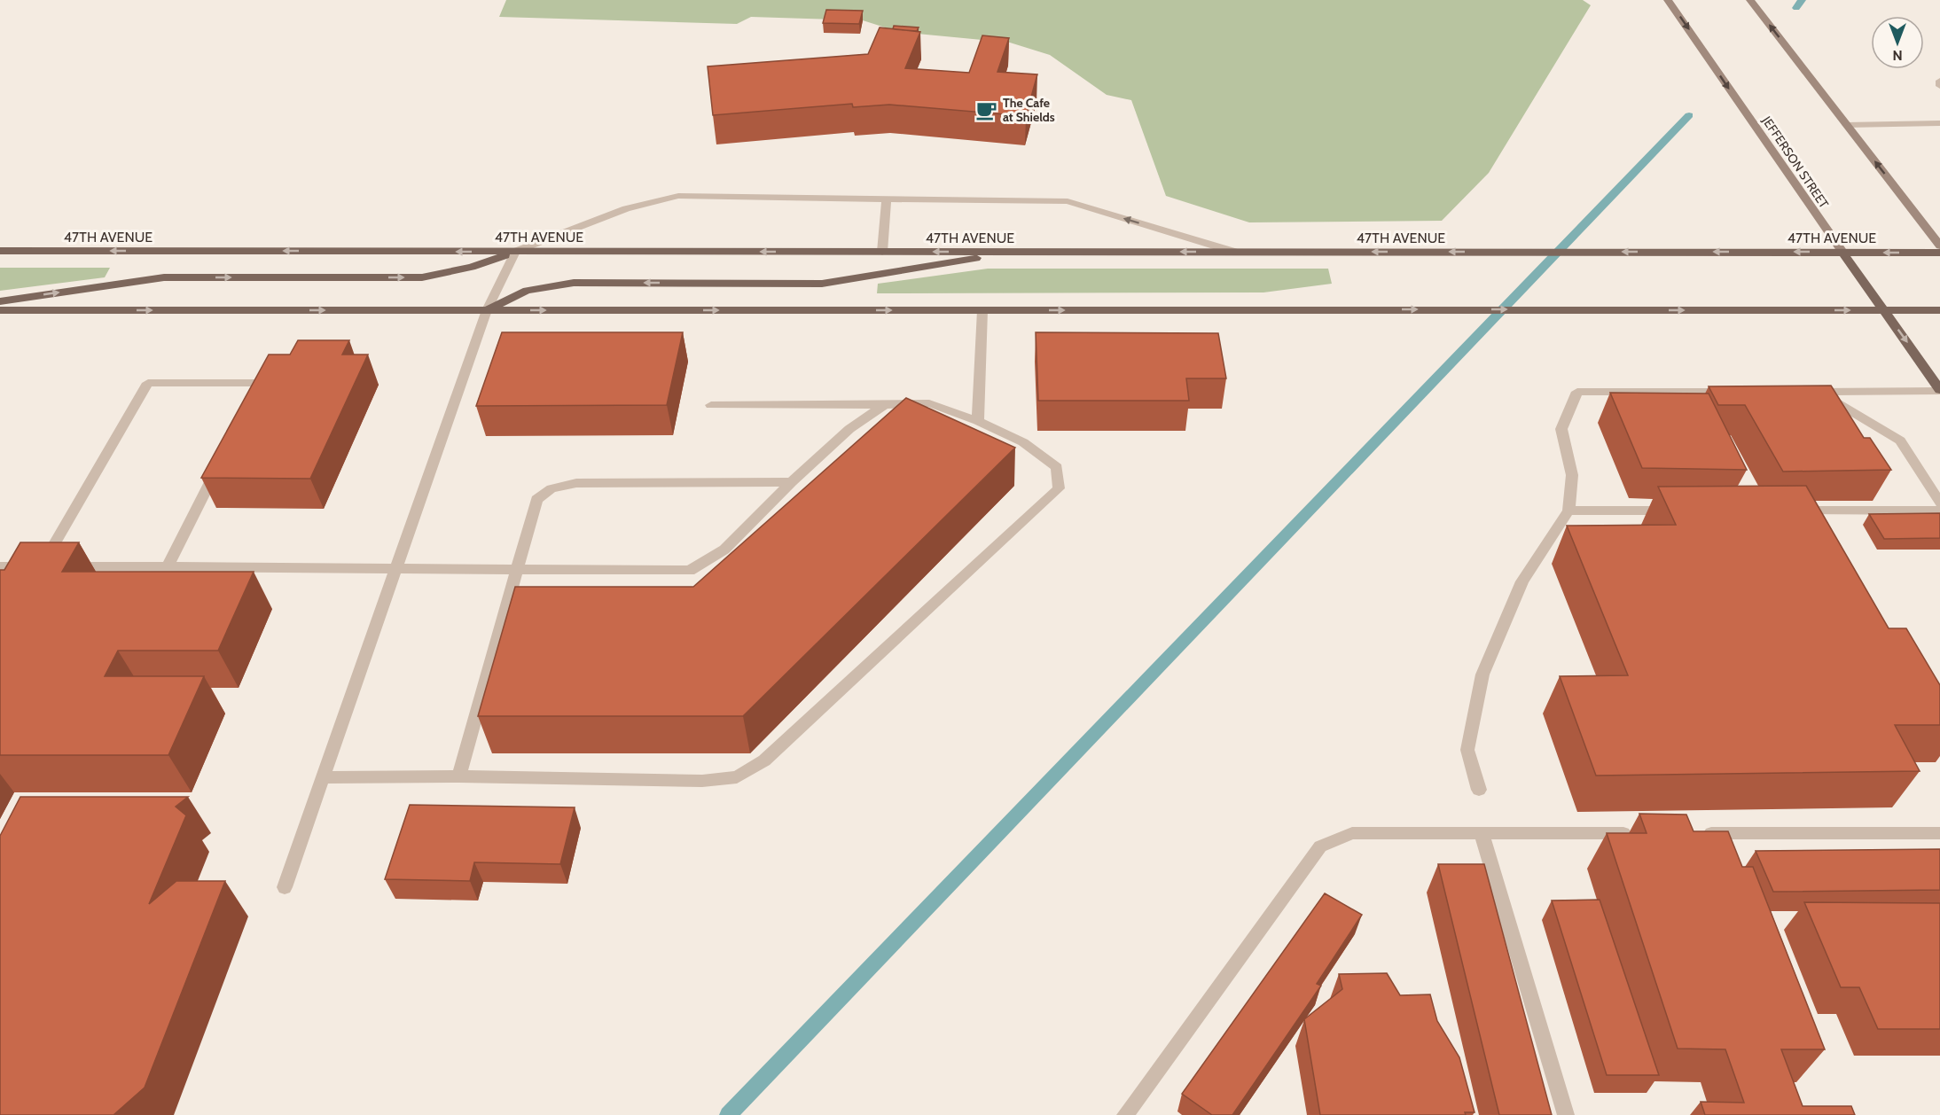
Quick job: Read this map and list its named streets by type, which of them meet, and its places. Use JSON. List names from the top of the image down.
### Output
{
  "streets": {
    "main road": ["JEFFERSON STREET", "47TH AVENUE"]
  },
  "crossings": [
    ["JEFFERSON STREET", "47TH AVENUE"]
  ],
  "places": {
    "cafe": ["The Cafe at Shields"]
  },
  "north": "bottom"
}
